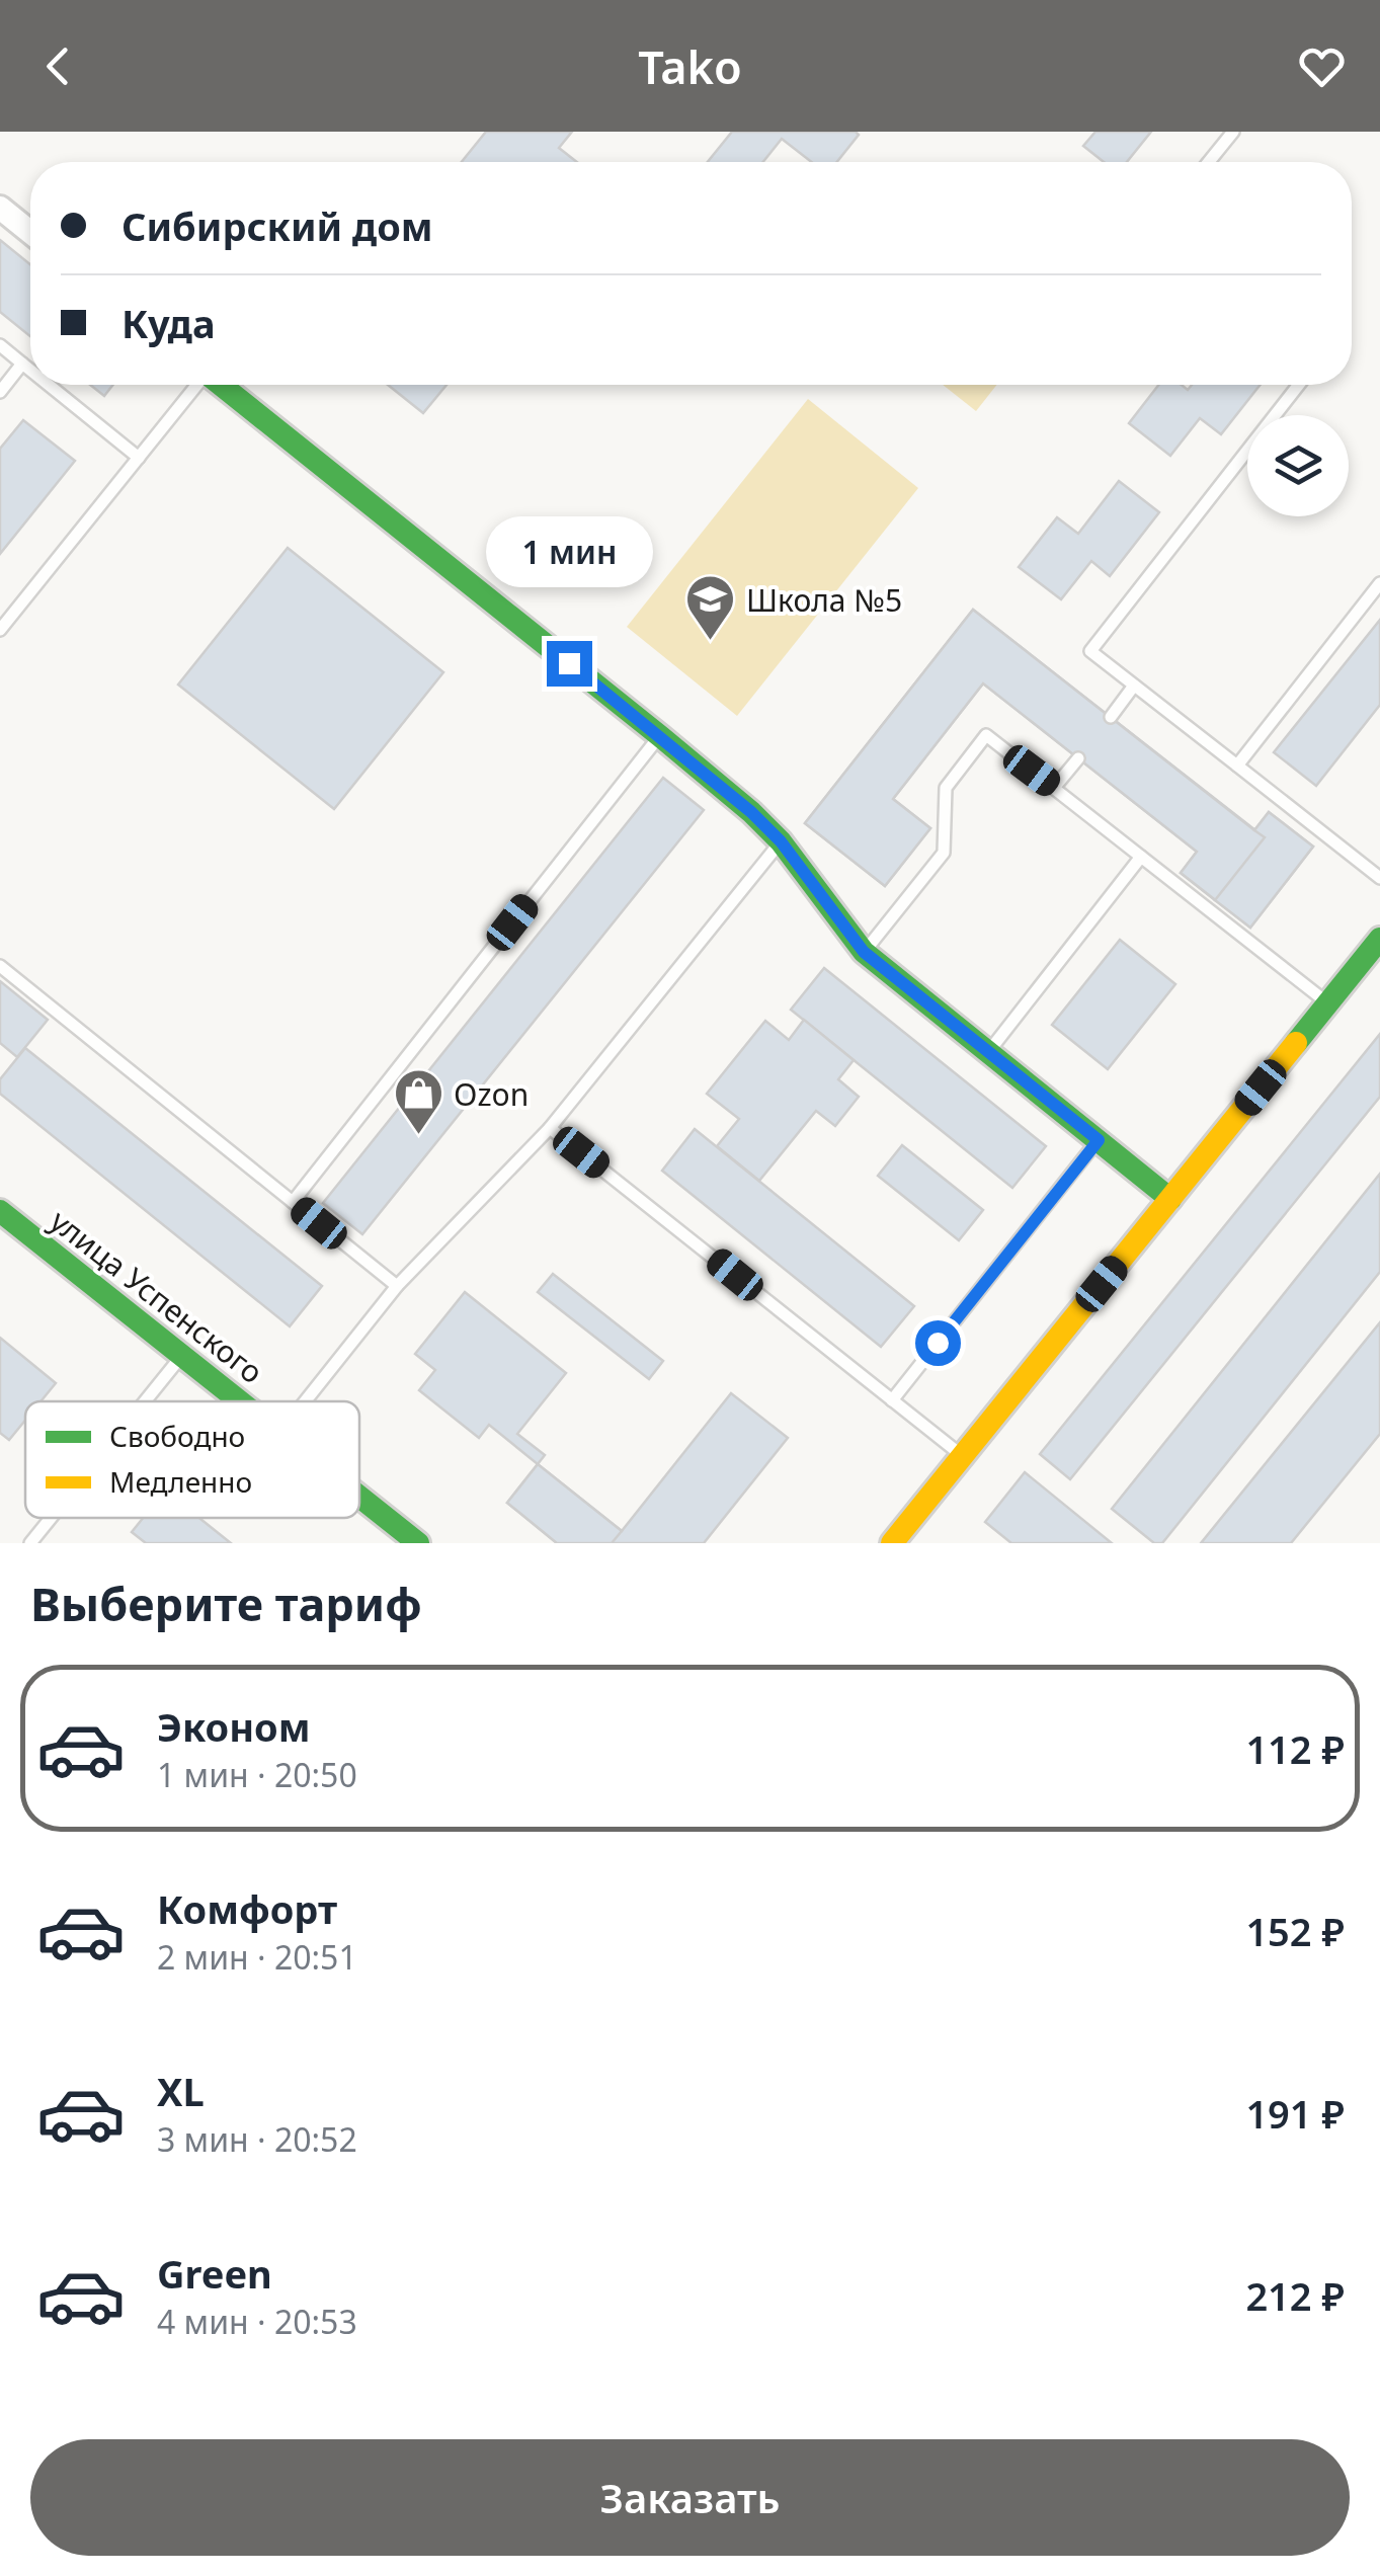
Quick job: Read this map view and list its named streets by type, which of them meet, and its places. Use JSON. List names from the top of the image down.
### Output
{
  "streets": {
    "street": ["улица Успенского"]
  },
  "places": {
    "school or university": ["Школа №5"],
    "shop": ["Ozon"]
  },
  "legend": ["Свободно", "Медленно"],
  "page": {
    "header": "Tako",
    "banner": ["Сибирский дом", "Куда"],
    "bubble": "1 мин",
    "heading": "Выберите тариф",
    "list": [
      {
        "name": "Эконом",
        "note": "1 мин · 20:50",
        "value": "112 ₽"
      },
      {
        "name": "Комфорт",
        "note": "2 мин · 20:51",
        "value": "152 ₽"
      },
      {
        "name": "XL",
        "note": "3 мин · 20:52",
        "value": "191 ₽"
      },
      {
        "name": "Green",
        "note": "4 мин · 20:53",
        "value": "212 ₽"
      }
    ],
    "buttons": "Заказать"
  }
}
